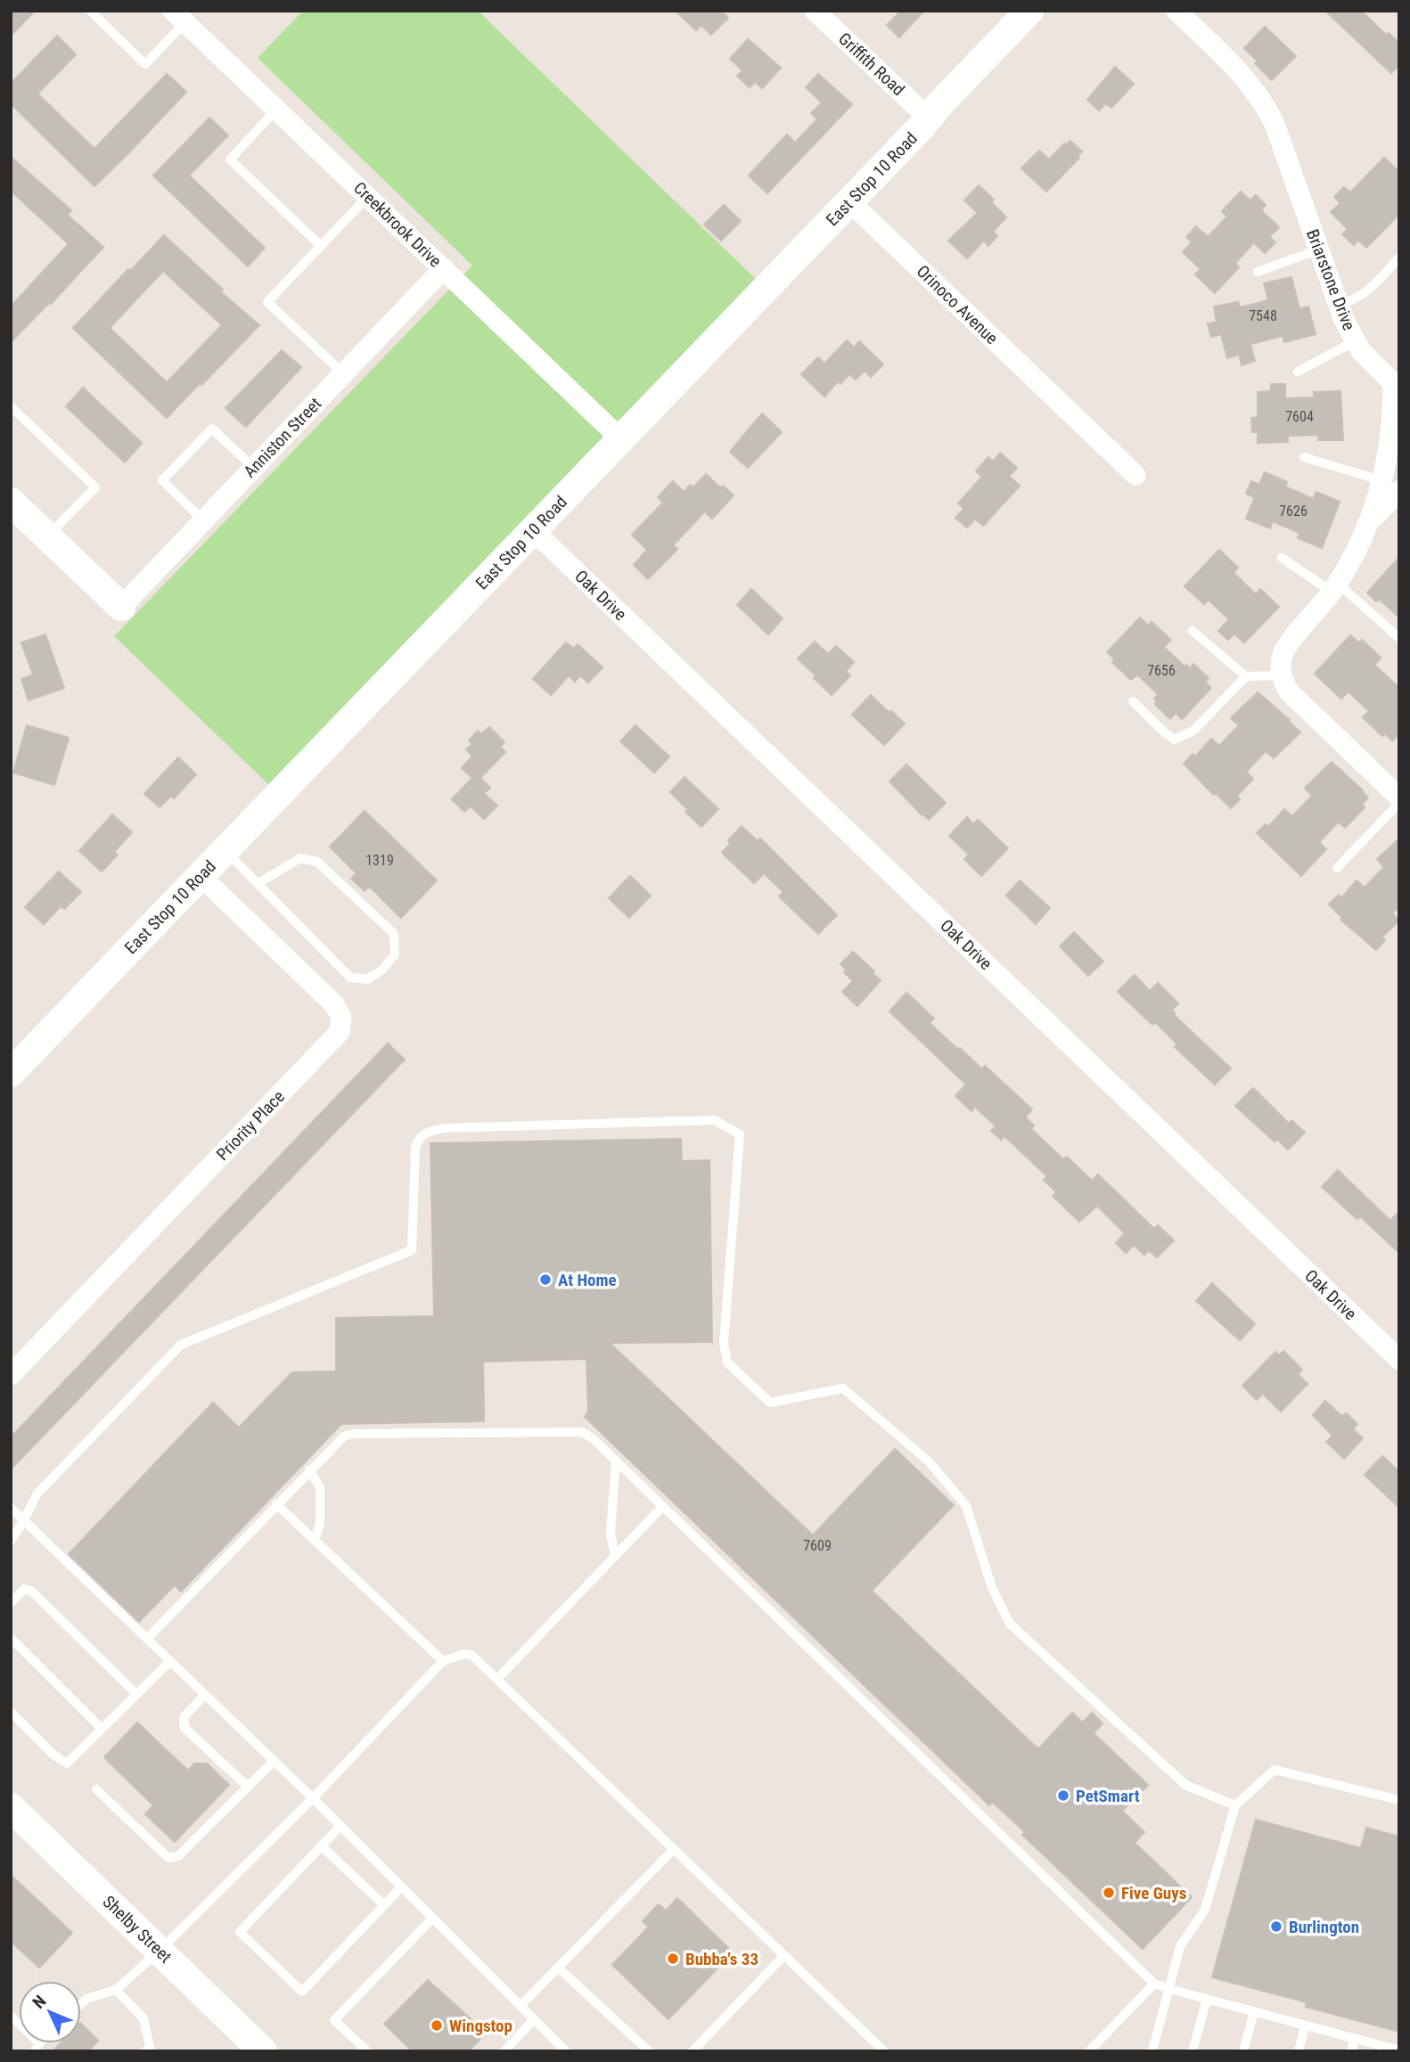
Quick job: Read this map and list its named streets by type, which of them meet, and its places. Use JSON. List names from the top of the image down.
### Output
{
  "streets": {
    "street": [
      "Griffith Road",
      "East Stop 10 Road",
      "Creekbrook Drive",
      "Briarstone Drive",
      "Orinoco Avenue",
      "Anniston Street",
      "Oak Drive",
      "Priority Place",
      "Shelby Street"
    ]
  },
  "crossings": [
    ["Griffith Road", "East Stop 10 Road"],
    ["East Stop 10 Road", "Creekbrook Drive"],
    ["East Stop 10 Road", "Orinoco Avenue"],
    ["East Stop 10 Road", "Oak Drive"],
    ["East Stop 10 Road", "Priority Place"],
    ["Creekbrook Drive", "Anniston Street"]
  ],
  "places": [
    "At Home",
    "PetSmart",
    "Five Guys",
    "Burlington",
    "Bubba's 33",
    "Wingstop"
  ],
  "house_numbers": [
    "7548",
    "7604",
    "7626",
    "7656",
    "1319",
    "7609"
  ],
  "north": "top left"
}
